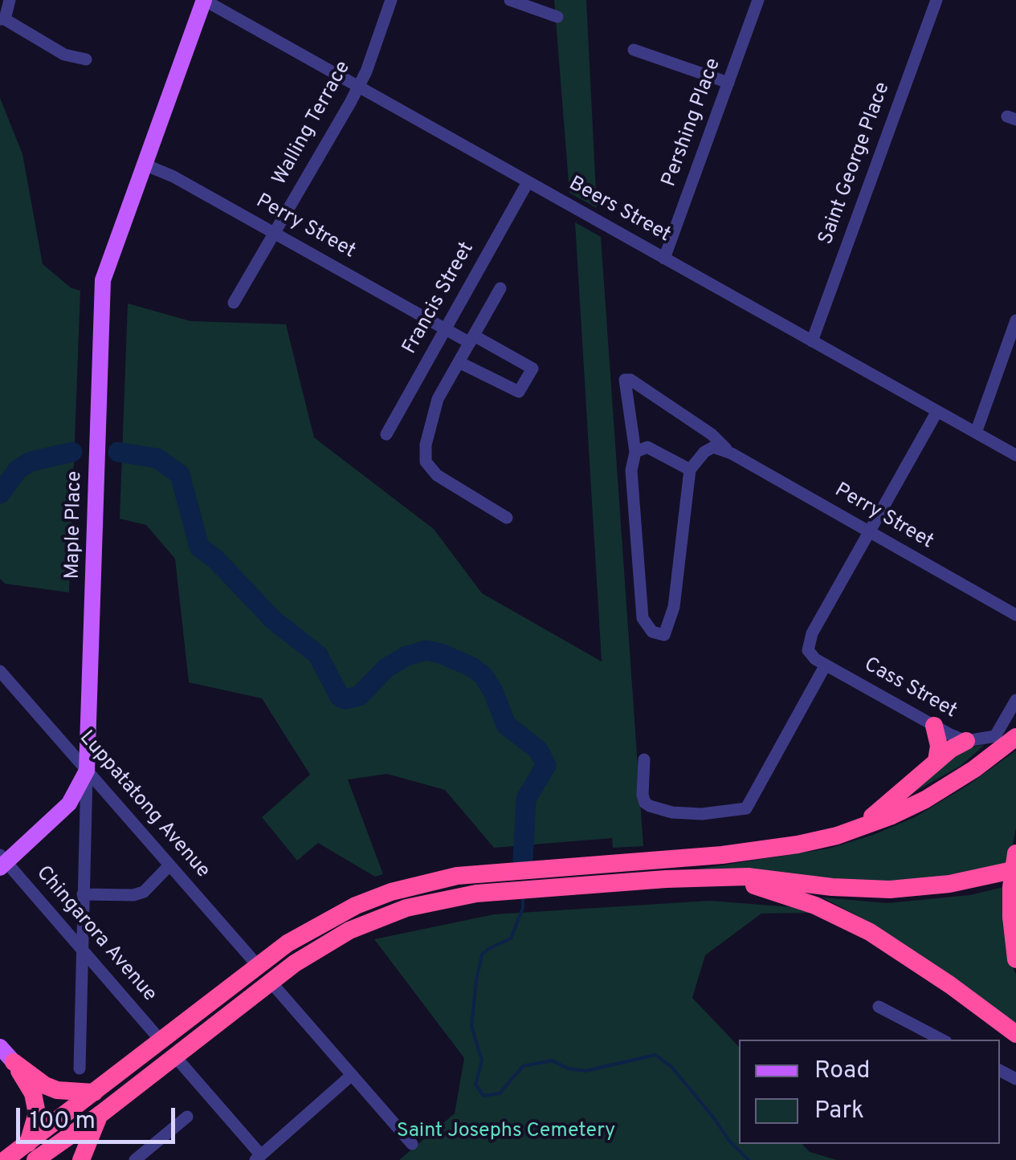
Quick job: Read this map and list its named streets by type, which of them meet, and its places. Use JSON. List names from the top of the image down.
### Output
{
  "streets": {
    "main road": ["Maple Place"],
    "street": [
      "Pershing Place",
      "Walling Terrace",
      "Saint George Place",
      "Beers Street",
      "Perry Street",
      "Francis Street",
      "Cass Street",
      "Luppatatong Avenue",
      "Chingarora Avenue"
    ]
  },
  "crossings": [
    ["Pershing Place", "Beers Street"],
    ["Walling Terrace", "Beers Street"],
    ["Walling Terrace", "Perry Street"],
    ["Saint George Place", "Beers Street"],
    ["Beers Street", "Francis Street"],
    ["Beers Street", "Maple Place"],
    ["Perry Street", "Francis Street"],
    ["Perry Street", "Maple Place"],
    ["Perry Street", "Cass Street"],
    ["Maple Place", "Luppatatong Avenue"],
    ["Maple Place", "Chingarora Avenue"]
  ],
  "parks": ["Saint Josephs Cemetery"],
  "legend": ["Road", "Park"],
  "scale_bar": "100 m"
}
